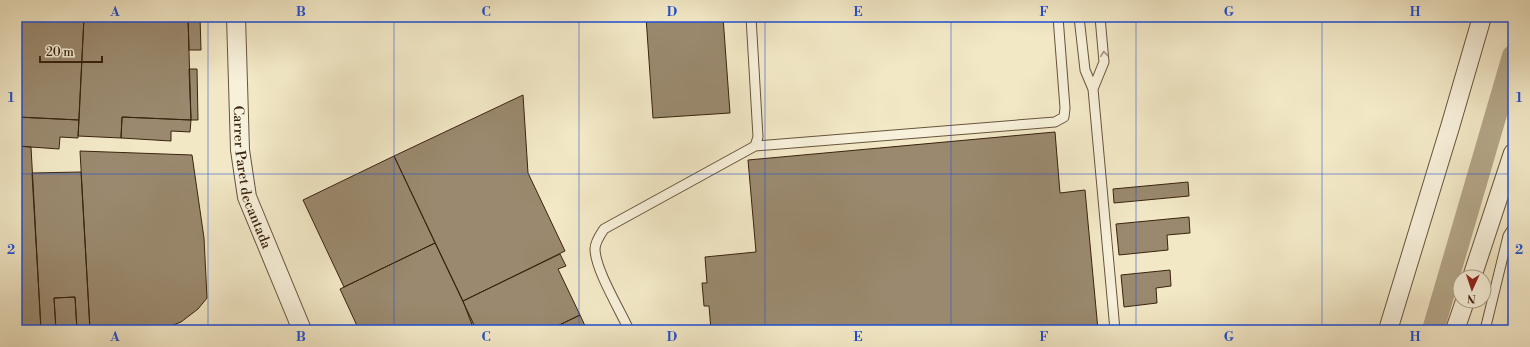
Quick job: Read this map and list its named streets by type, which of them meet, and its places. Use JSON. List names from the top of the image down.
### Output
{
  "streets": {
    "street": ["Carrer Paret decantada"]
  },
  "scale_bar": "20 m",
  "north": "bottom",
  "grid": {
    "columns": [
      "A",
      "B",
      "C",
      "D",
      "E",
      "F",
      "G",
      "H"
    ],
    "rows": ["1", "2"]
  }
}
